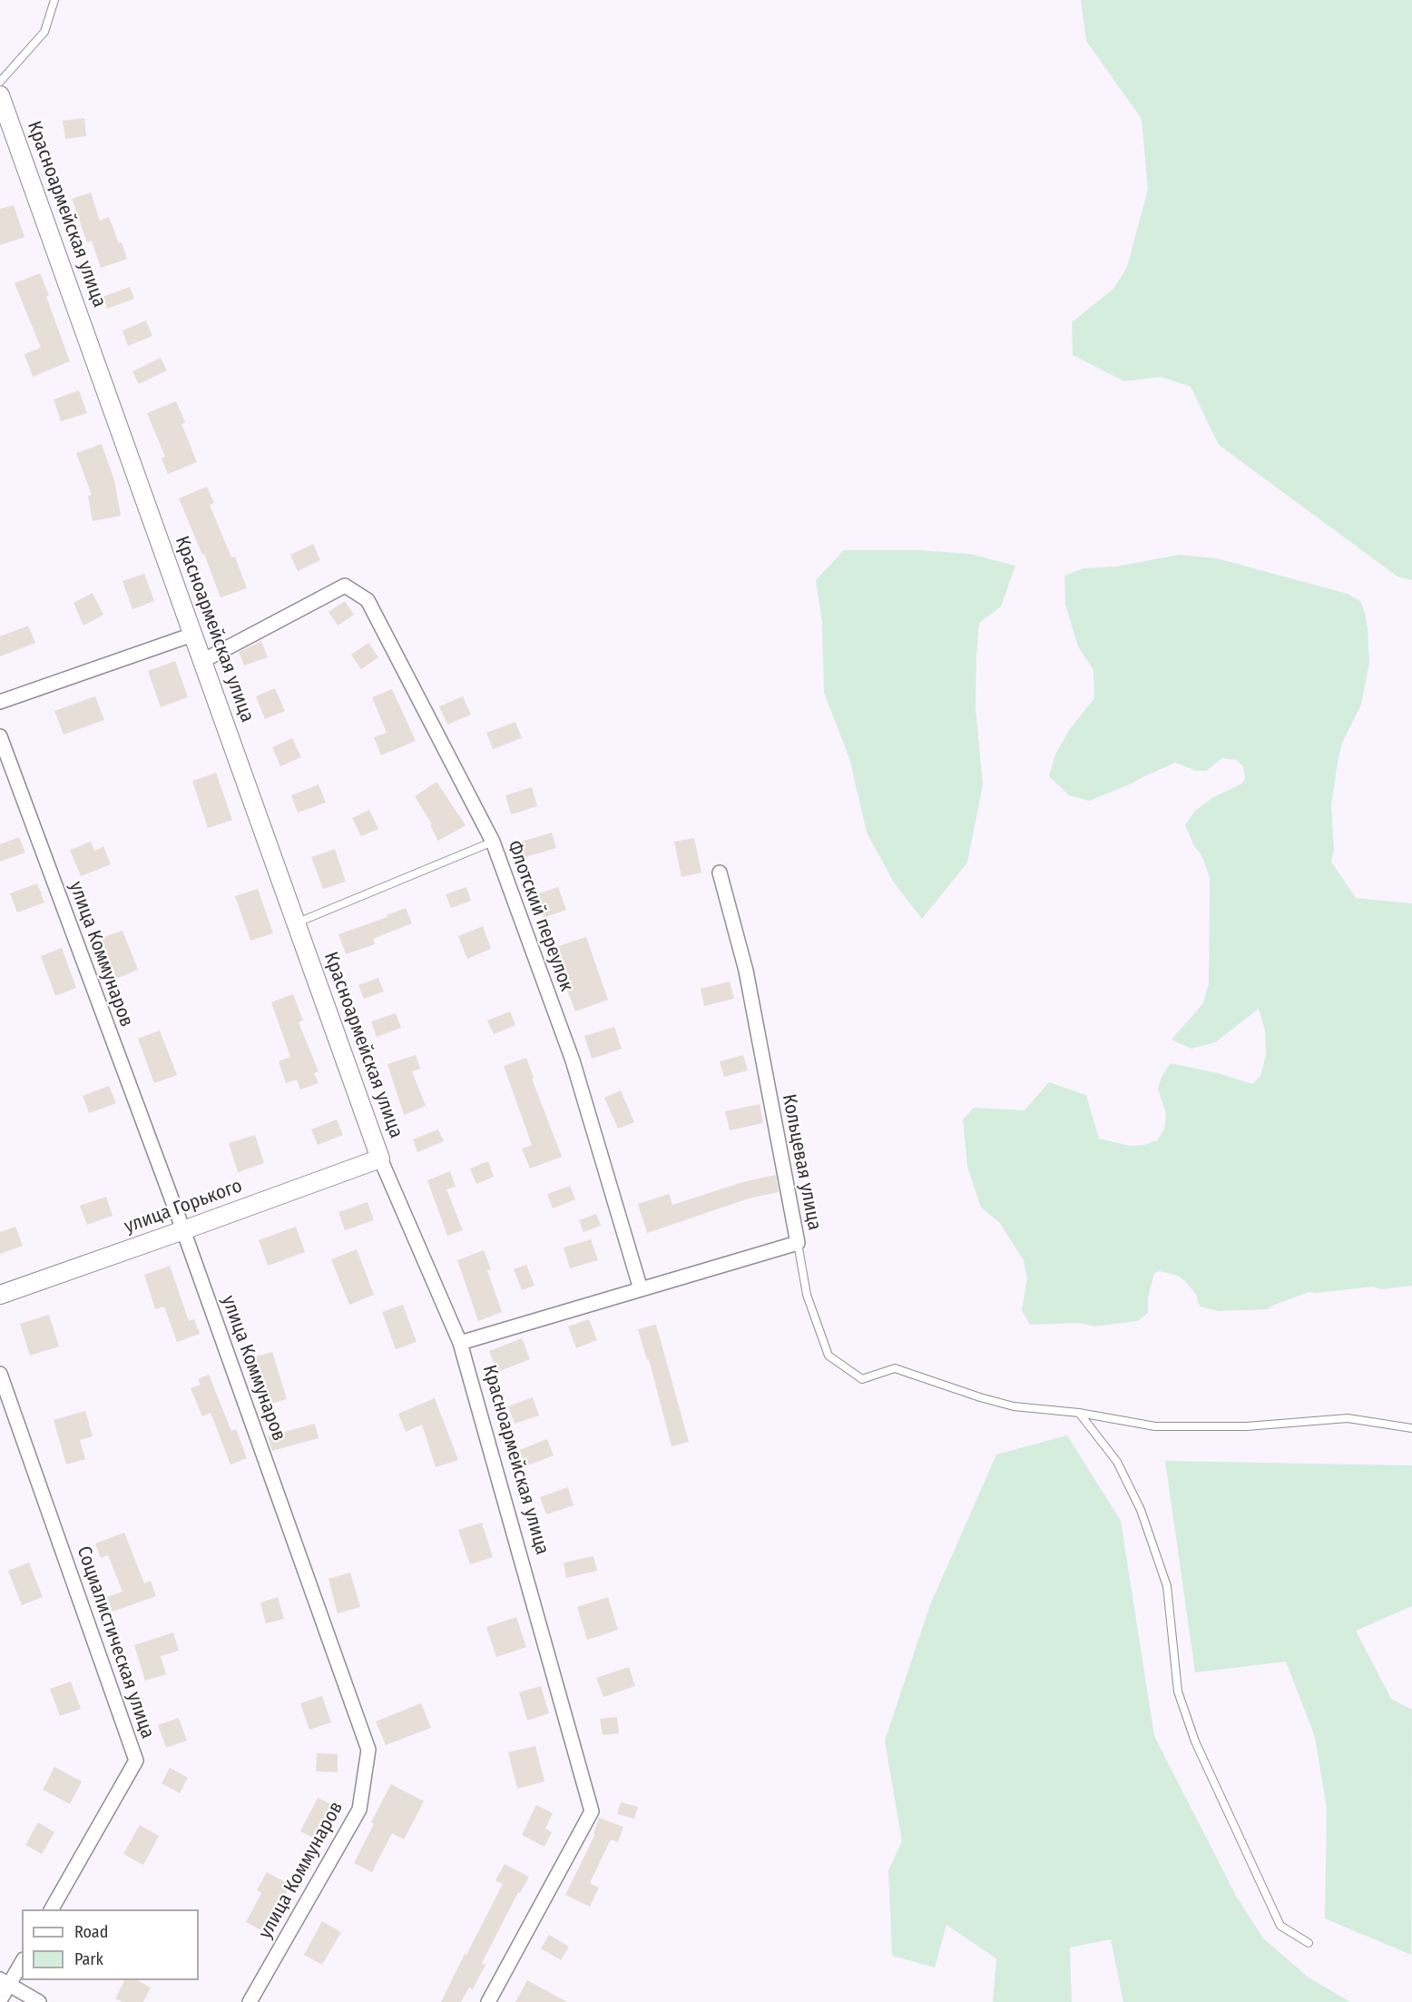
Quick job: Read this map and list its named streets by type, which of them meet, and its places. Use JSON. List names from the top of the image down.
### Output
{
  "streets": {
    "street": [
      "Красноармейская улица",
      "Флотский переулок",
      "улица Коммунаров",
      "Кольцевая улица",
      "улица Горького",
      "Социалистическая улица"
    ]
  },
  "crossings": [
    ["Красноармейская улица", "Флотский переулок"],
    ["Красноармейская улица", "Кольцевая улица"],
    ["Красноармейская улица", "улица Горького"],
    ["Флотский переулок", "Кольцевая улица"],
    ["улица Коммунаров", "улица Горького"]
  ],
  "legend": ["Road", "Park"]
}
